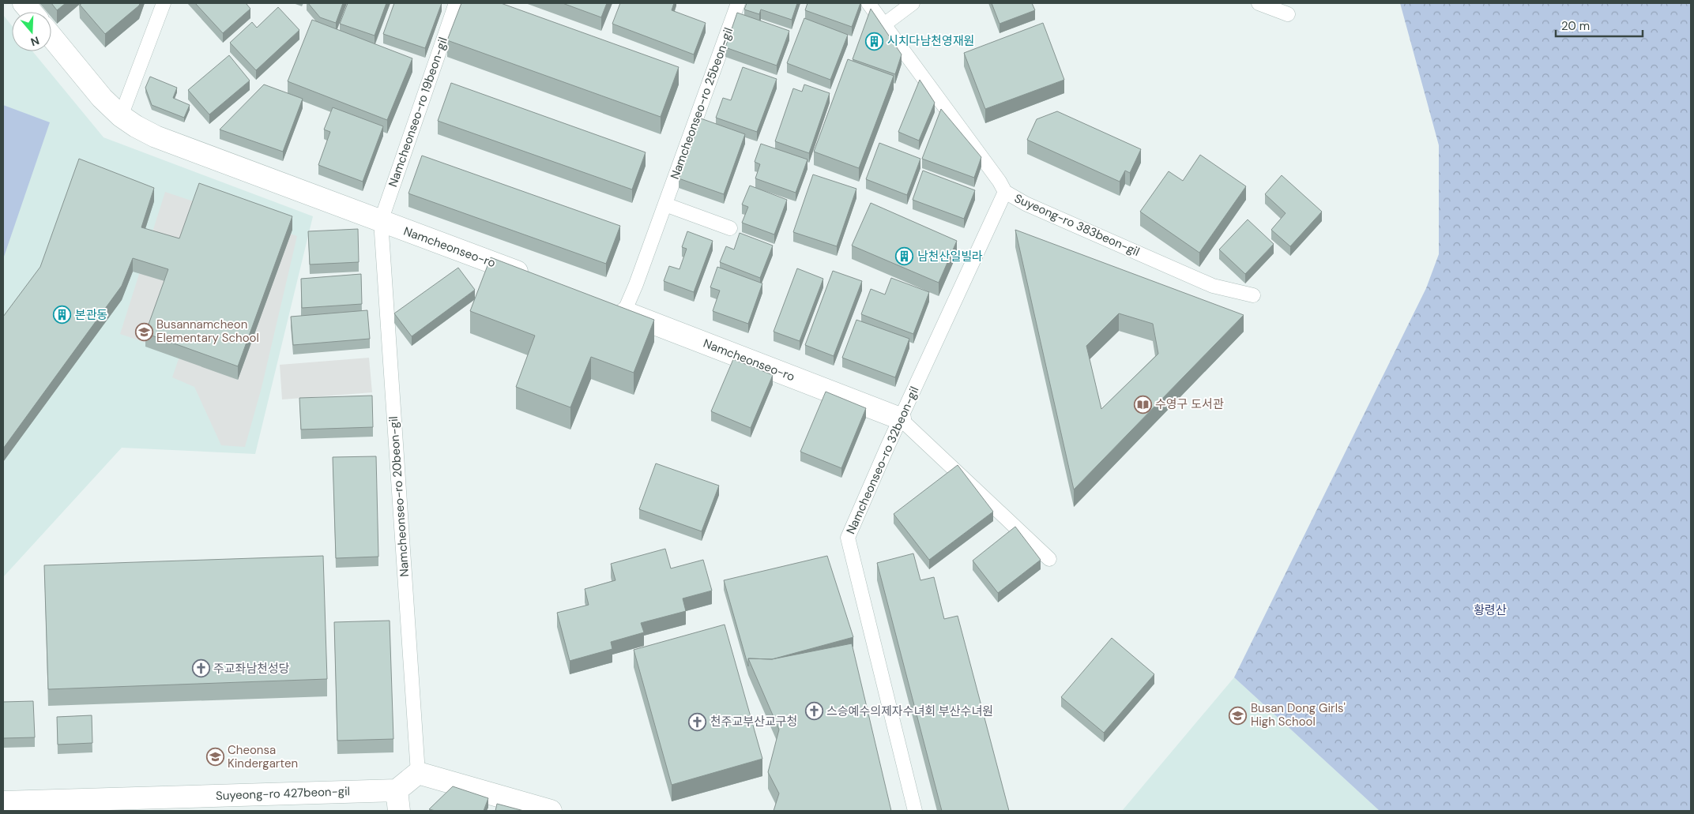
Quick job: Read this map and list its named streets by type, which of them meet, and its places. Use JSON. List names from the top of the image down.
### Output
{
  "streets": {
    "street": ["Namcheonseo-ro", "Suyeong-ro 427beon-gil"],
    "lane": [
      "Namcheonseo-ro 25beon-gil",
      "Namcheonseo-ro 19beon-gil",
      "Suyeong-ro 383beon-gil",
      "Namcheonseo-ro 32beon-gil",
      "Namcheonseo-ro 20beon-gil"
    ]
  },
  "crossings": [
    ["Namcheonseo-ro 25beon-gil", "Namcheonseo-ro"],
    ["Namcheonseo-ro 19beon-gil", "Namcheonseo-ro"],
    ["Namcheonseo-ro 19beon-gil", "Namcheonseo-ro 20beon-gil"],
    ["Suyeong-ro 383beon-gil", "Namcheonseo-ro 32beon-gil"],
    ["Namcheonseo-ro", "Namcheonseo-ro 32beon-gil"],
    ["Namcheonseo-ro", "Namcheonseo-ro 20beon-gil"],
    ["Namcheonseo-ro 20beon-gil", "Suyeong-ro 427beon-gil"]
  ],
  "parks": ["황령산"],
  "places": {
    "building": ["시치다남천영재원", "남천산일빌라", "본관동"],
    "school or university": ["Busannamcheon Elementary School", "Busan Dong Girls' High School", "Cheonsa Kindergarten"],
    "library": ["수영구 도서관"],
    "church": ["주교좌남천성당", "스승예수의제자수녀회 부산수녀원", "천주교부산교구청"]
  },
  "scale_bar": "20 m",
  "north": "bottom"
}
